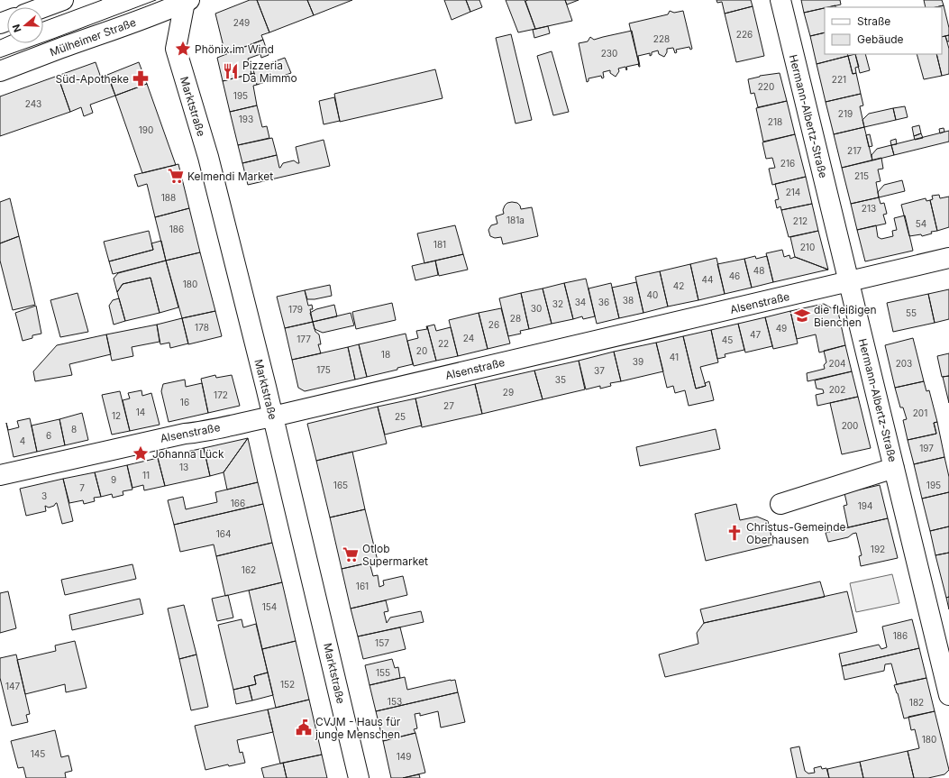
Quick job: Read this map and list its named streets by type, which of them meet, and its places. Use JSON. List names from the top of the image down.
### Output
{
  "streets": {
    "street": [
      "Mülheimer Straße",
      "Marktstraße",
      "Hermann-Albertz-Straße",
      "Alsenstraße"
    ]
  },
  "crossings": [
    ["Mülheimer Straße", "Marktstraße"],
    ["Marktstraße", "Alsenstraße"],
    ["Hermann-Albertz-Straße", "Alsenstraße"]
  ],
  "places": {
    "place": ["Phönix im Wind", "Johanna Lück"],
    "restaurant": ["Pizzeria Da Mimmo"],
    "pharmacy": ["Süd-Apotheke"],
    "supermarket": ["Kelmendi Market", "Otlob Supermarket"],
    "school or university": ["die fleißigen Bienchen"],
    "church": ["Christus-Gemeinde Oberhausen"],
    "public building": ["CVJM - Haus für junge Menschen"]
  },
  "house_numbers": [
    "249",
    "226",
    "228",
    "230",
    "221",
    "220",
    "195",
    "243",
    "219",
    "193",
    "218",
    "190",
    "217",
    "216",
    "215",
    "214",
    "188",
    "213",
    "181a",
    "212",
    "54",
    "186",
    "181",
    "210",
    "48",
    "46",
    "44",
    "180",
    "42",
    "40",
    "38",
    "34",
    "36",
    "32",
    "30",
    "179",
    "55",
    "28",
    "26",
    "178",
    "49",
    "47",
    "24",
    "177",
    "45",
    "22",
    "20",
    "18",
    "41",
    "39",
    "204",
    "203",
    "175",
    "37",
    "35",
    "202",
    "29",
    "172",
    "16",
    "27",
    "14",
    "201",
    "12",
    "25",
    "200",
    "8",
    "6",
    "4",
    "197",
    "13",
    "11",
    "9",
    "165",
    "195",
    "7",
    "3",
    "166",
    "194",
    "164",
    "192",
    "162",
    "161",
    "154",
    "186",
    "157",
    "155",
    "152",
    "147",
    "153",
    "182",
    "180",
    "145",
    "149"
  ],
  "legend": ["Straße", "Gebäude"],
  "north": "left"
}
